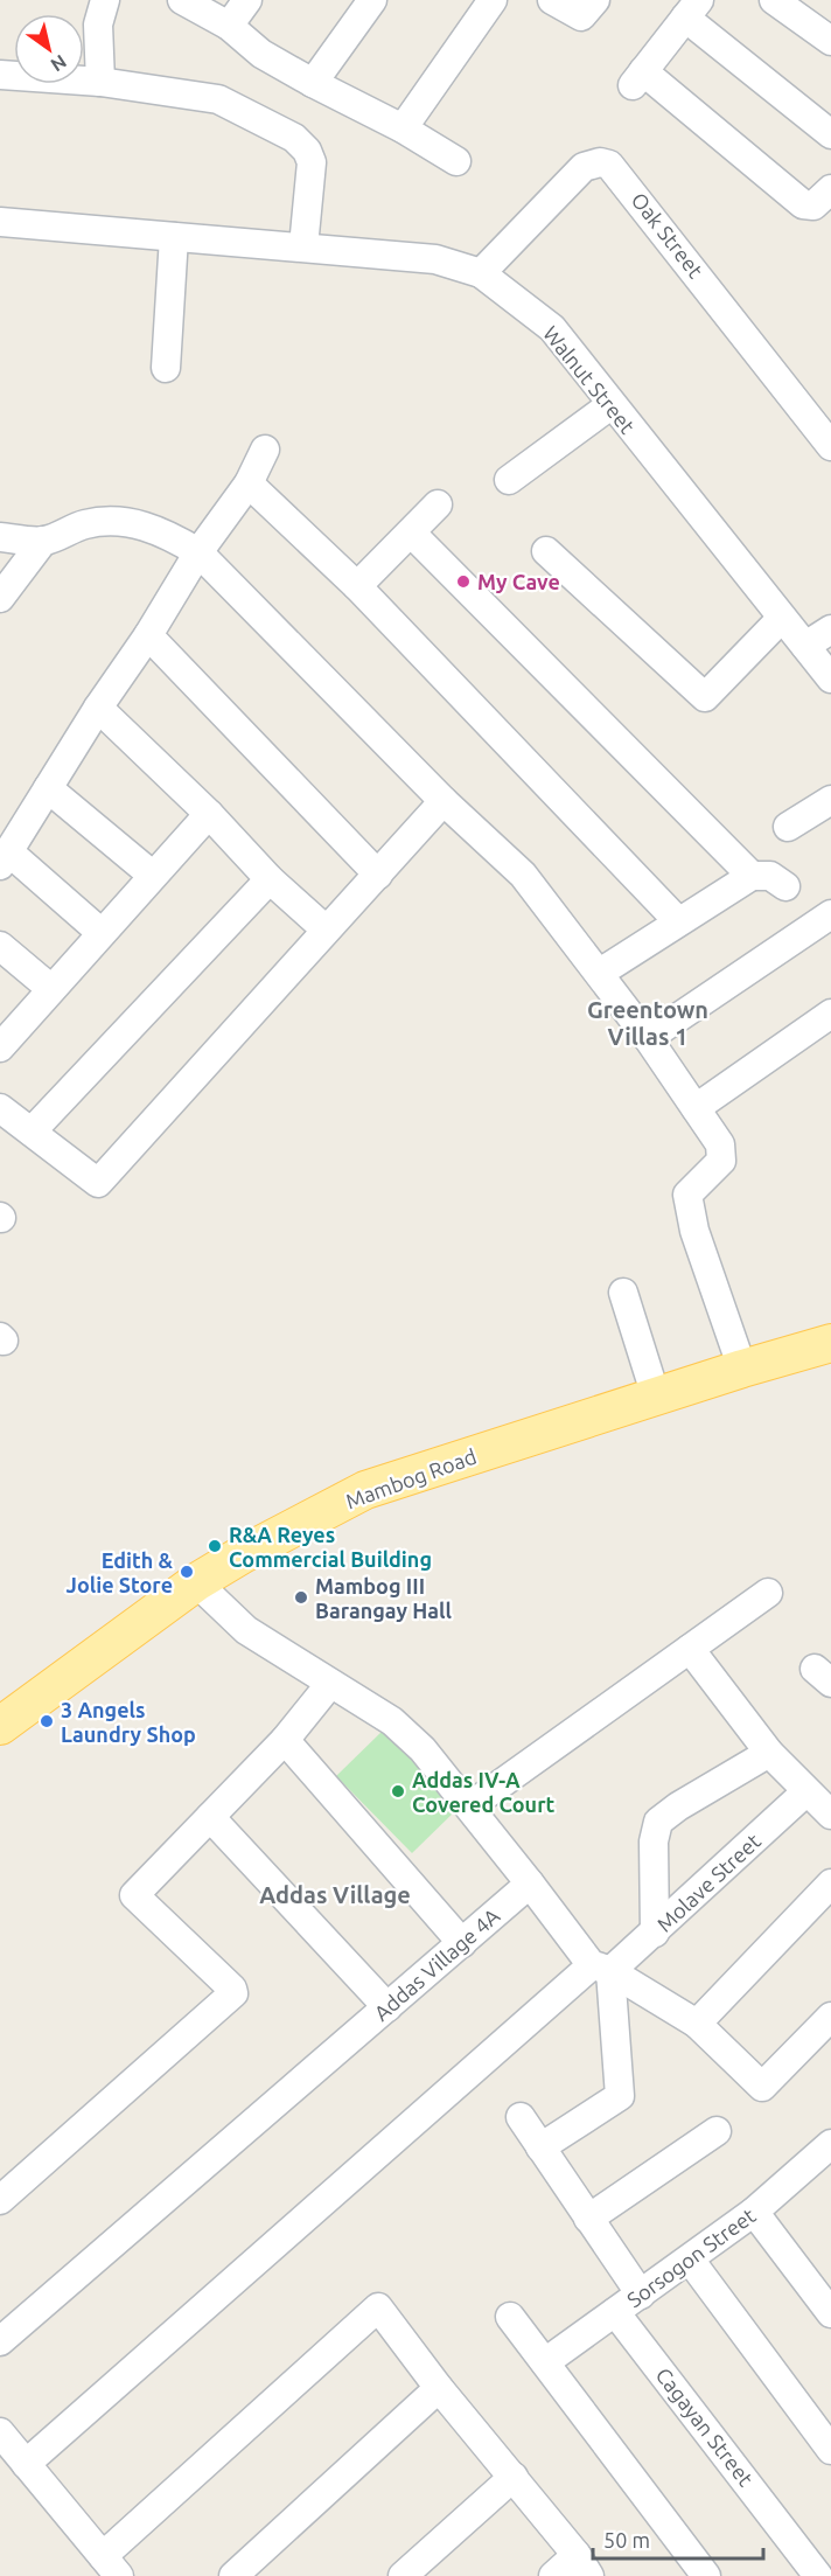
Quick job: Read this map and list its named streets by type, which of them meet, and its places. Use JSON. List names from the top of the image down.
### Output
{
  "streets": {
    "main road": ["Mambog Road"],
    "street": [
      "Oak Street",
      "Walnut Street",
      "Molave Street",
      "Addas Village 4A",
      "Sorsogon Street",
      "Cagayan Street"
    ]
  },
  "crossings": [
    ["Oak Street", "Walnut Street"],
    ["Sorsogon Street", "Cagayan Street"]
  ],
  "districts": ["Greentown Villas 1", "Addas Village"],
  "places": [
    "My Cave",
    "R&A Reyes Commercial Building",
    "Edith & Jolie Store",
    "Mambog III Barangay Hall",
    "3 Angels Laundry Shop",
    "Addas IV-A Covered Court"
  ],
  "scale_bar": "50 m",
  "north": "bottom right"
}
